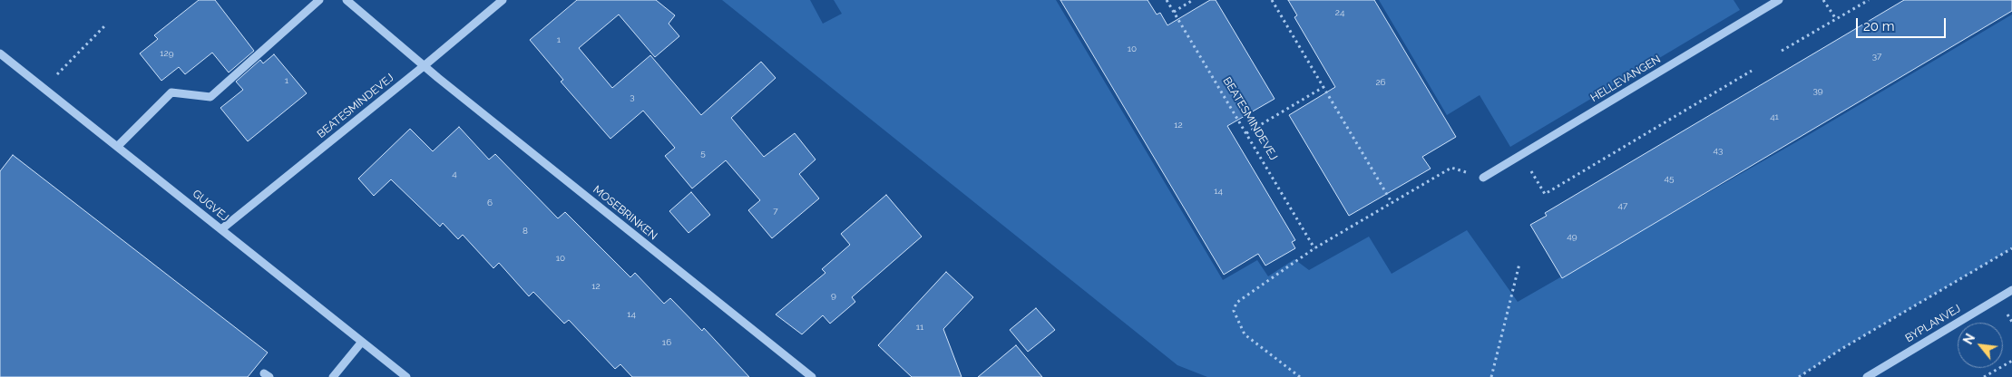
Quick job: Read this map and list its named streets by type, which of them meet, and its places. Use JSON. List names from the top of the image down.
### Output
{
  "streets": {
    "street": [
      "HELLEVANGEN",
      "BEATESMINDEVEJ",
      "GUGVEJ",
      "MOSEBRINKEN",
      "BYPLANVEJ"
    ]
  },
  "crossings": [
    ["BEATESMINDEVEJ", "GUGVEJ"],
    ["BEATESMINDEVEJ", "MOSEBRINKEN"]
  ],
  "house_numbers": [
    "24",
    "1",
    "10",
    "129",
    "37",
    "1",
    "26",
    "39",
    "3",
    "41",
    "12",
    "43",
    "5",
    "4",
    "45",
    "14",
    "6",
    "47",
    "7",
    "8",
    "49",
    "10",
    "12",
    "9",
    "14",
    "11",
    "16"
  ],
  "scale_bar": "20 m",
  "north": "top left"
}
